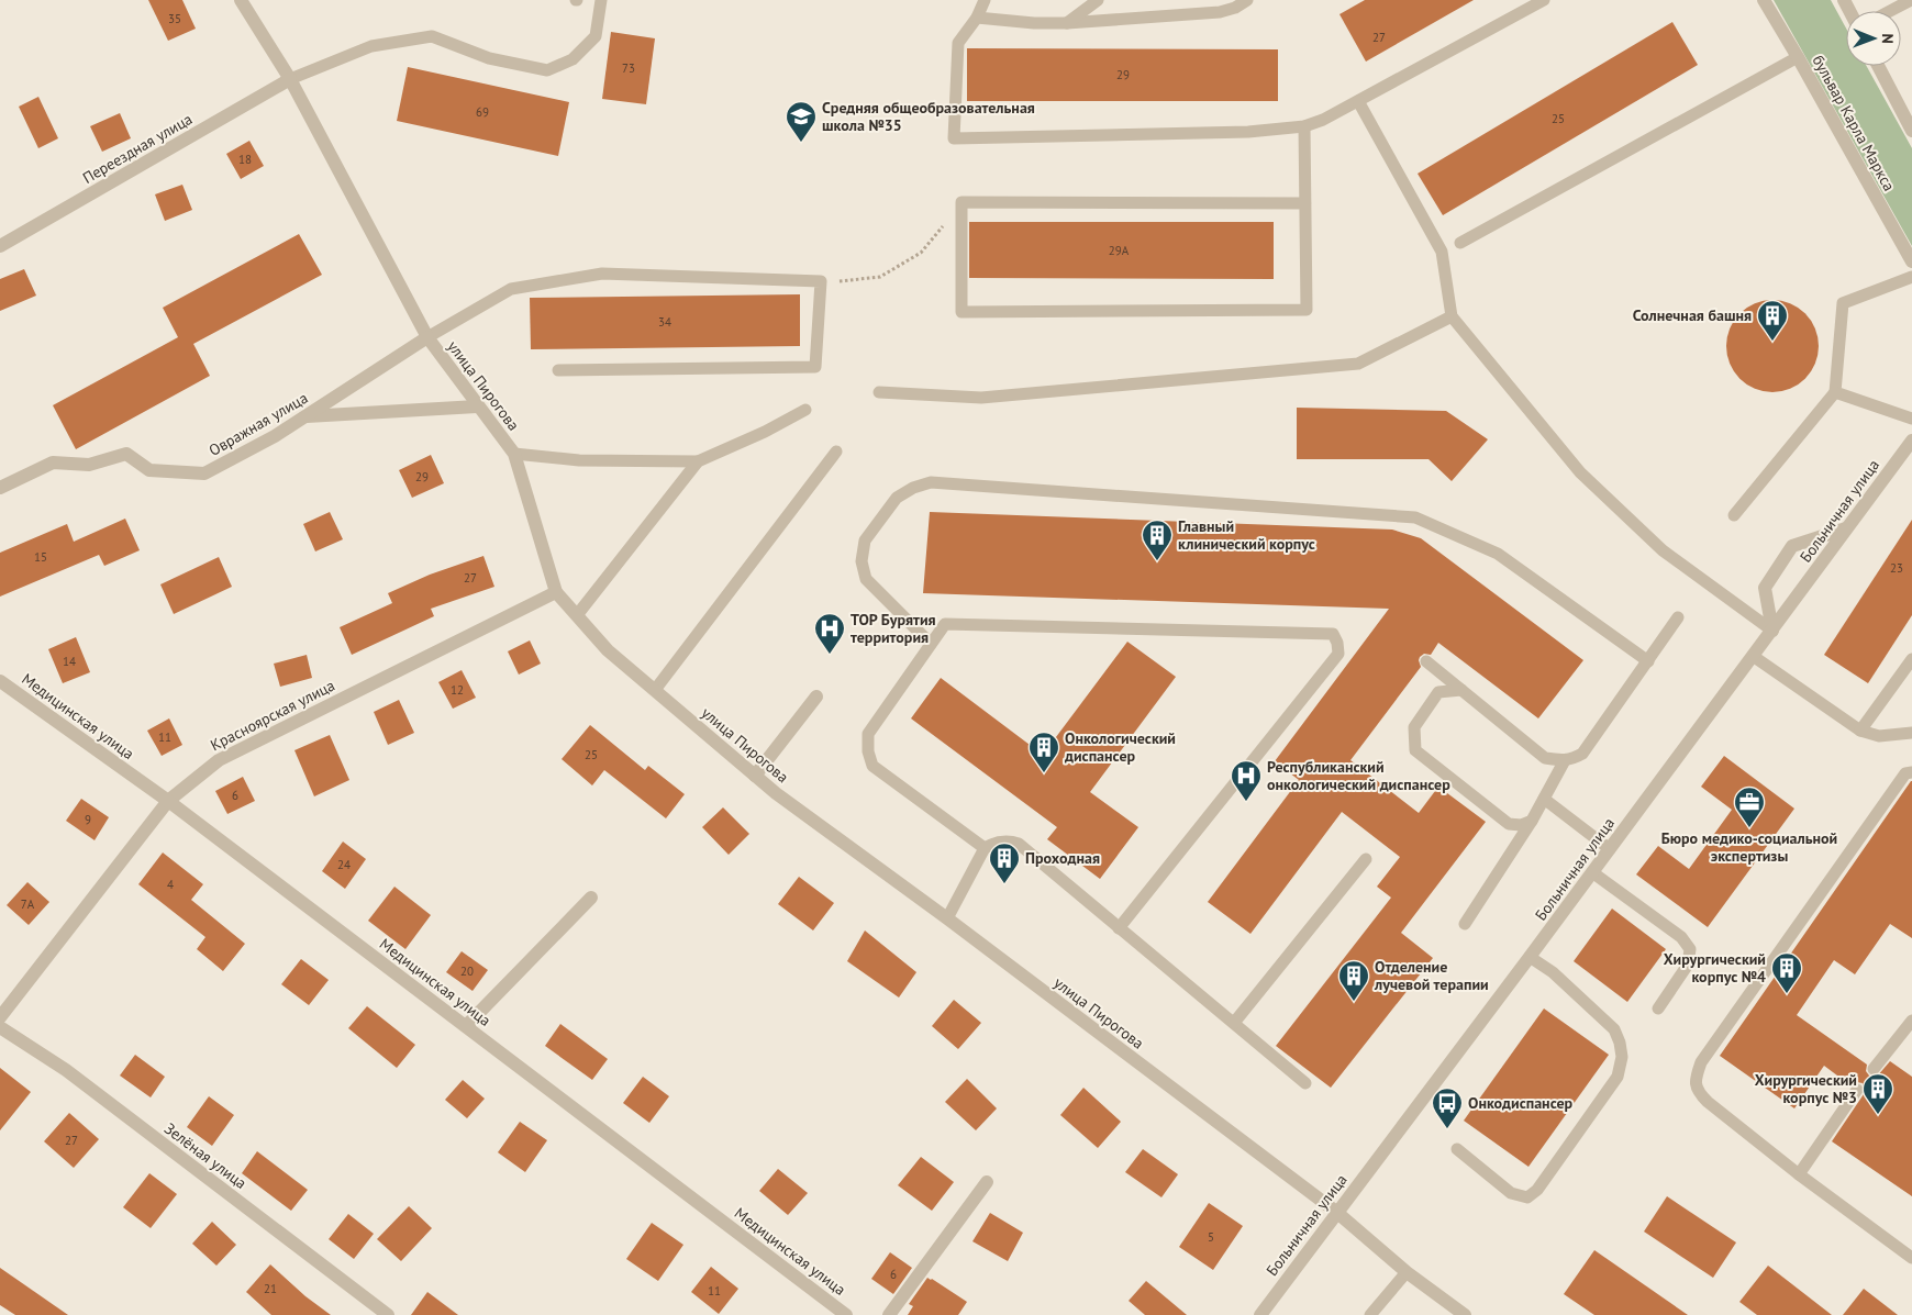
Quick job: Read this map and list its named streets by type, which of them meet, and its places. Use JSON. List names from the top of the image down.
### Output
{
  "streets": {
    "street": [
      "бульвар Карла Маркса",
      "Переездная улица",
      "улица Пирогова",
      "Овражная улица",
      "Больничная улица",
      "Красноярская улица",
      "Медицинская улица",
      "Зелёная улица"
    ]
  },
  "crossings": [
    ["Переездная улица", "улица Пирогова"],
    ["улица Пирогова", "Овражная улица"],
    ["улица Пирогова", "Больничная улица"],
    ["улица Пирогова", "Красноярская улица"],
    ["Красноярская улица", "Медицинская улица"]
  ],
  "places": {
    "school or university": ["Средняя общеобразовательная школа №35"],
    "building": [
      "Солнечная башня",
      "Главный клинический корпус",
      "Онкологический диспансер",
      "Проходная",
      "Хирургический корпус №4",
      "Отделение лучевой терапии",
      "Хирургический корпус №3"
    ],
    "hospital": ["ТОР Бурятия территория", "Республиканский онкологический диспансер"],
    "office": ["Бюро медико-социальной экспертизы"],
    "bus stop": ["Онкодиспансер"]
  },
  "house_numbers": [
    "35",
    "27",
    "73",
    "29",
    "69",
    "25",
    "18",
    "29А",
    "34",
    "29",
    "15",
    "23",
    "27",
    "14",
    "12",
    "11",
    "25",
    "6",
    "9",
    "24",
    "4",
    "7А",
    "20",
    "27",
    "5",
    "6",
    "21",
    "11"
  ],
  "north": "right"
}
